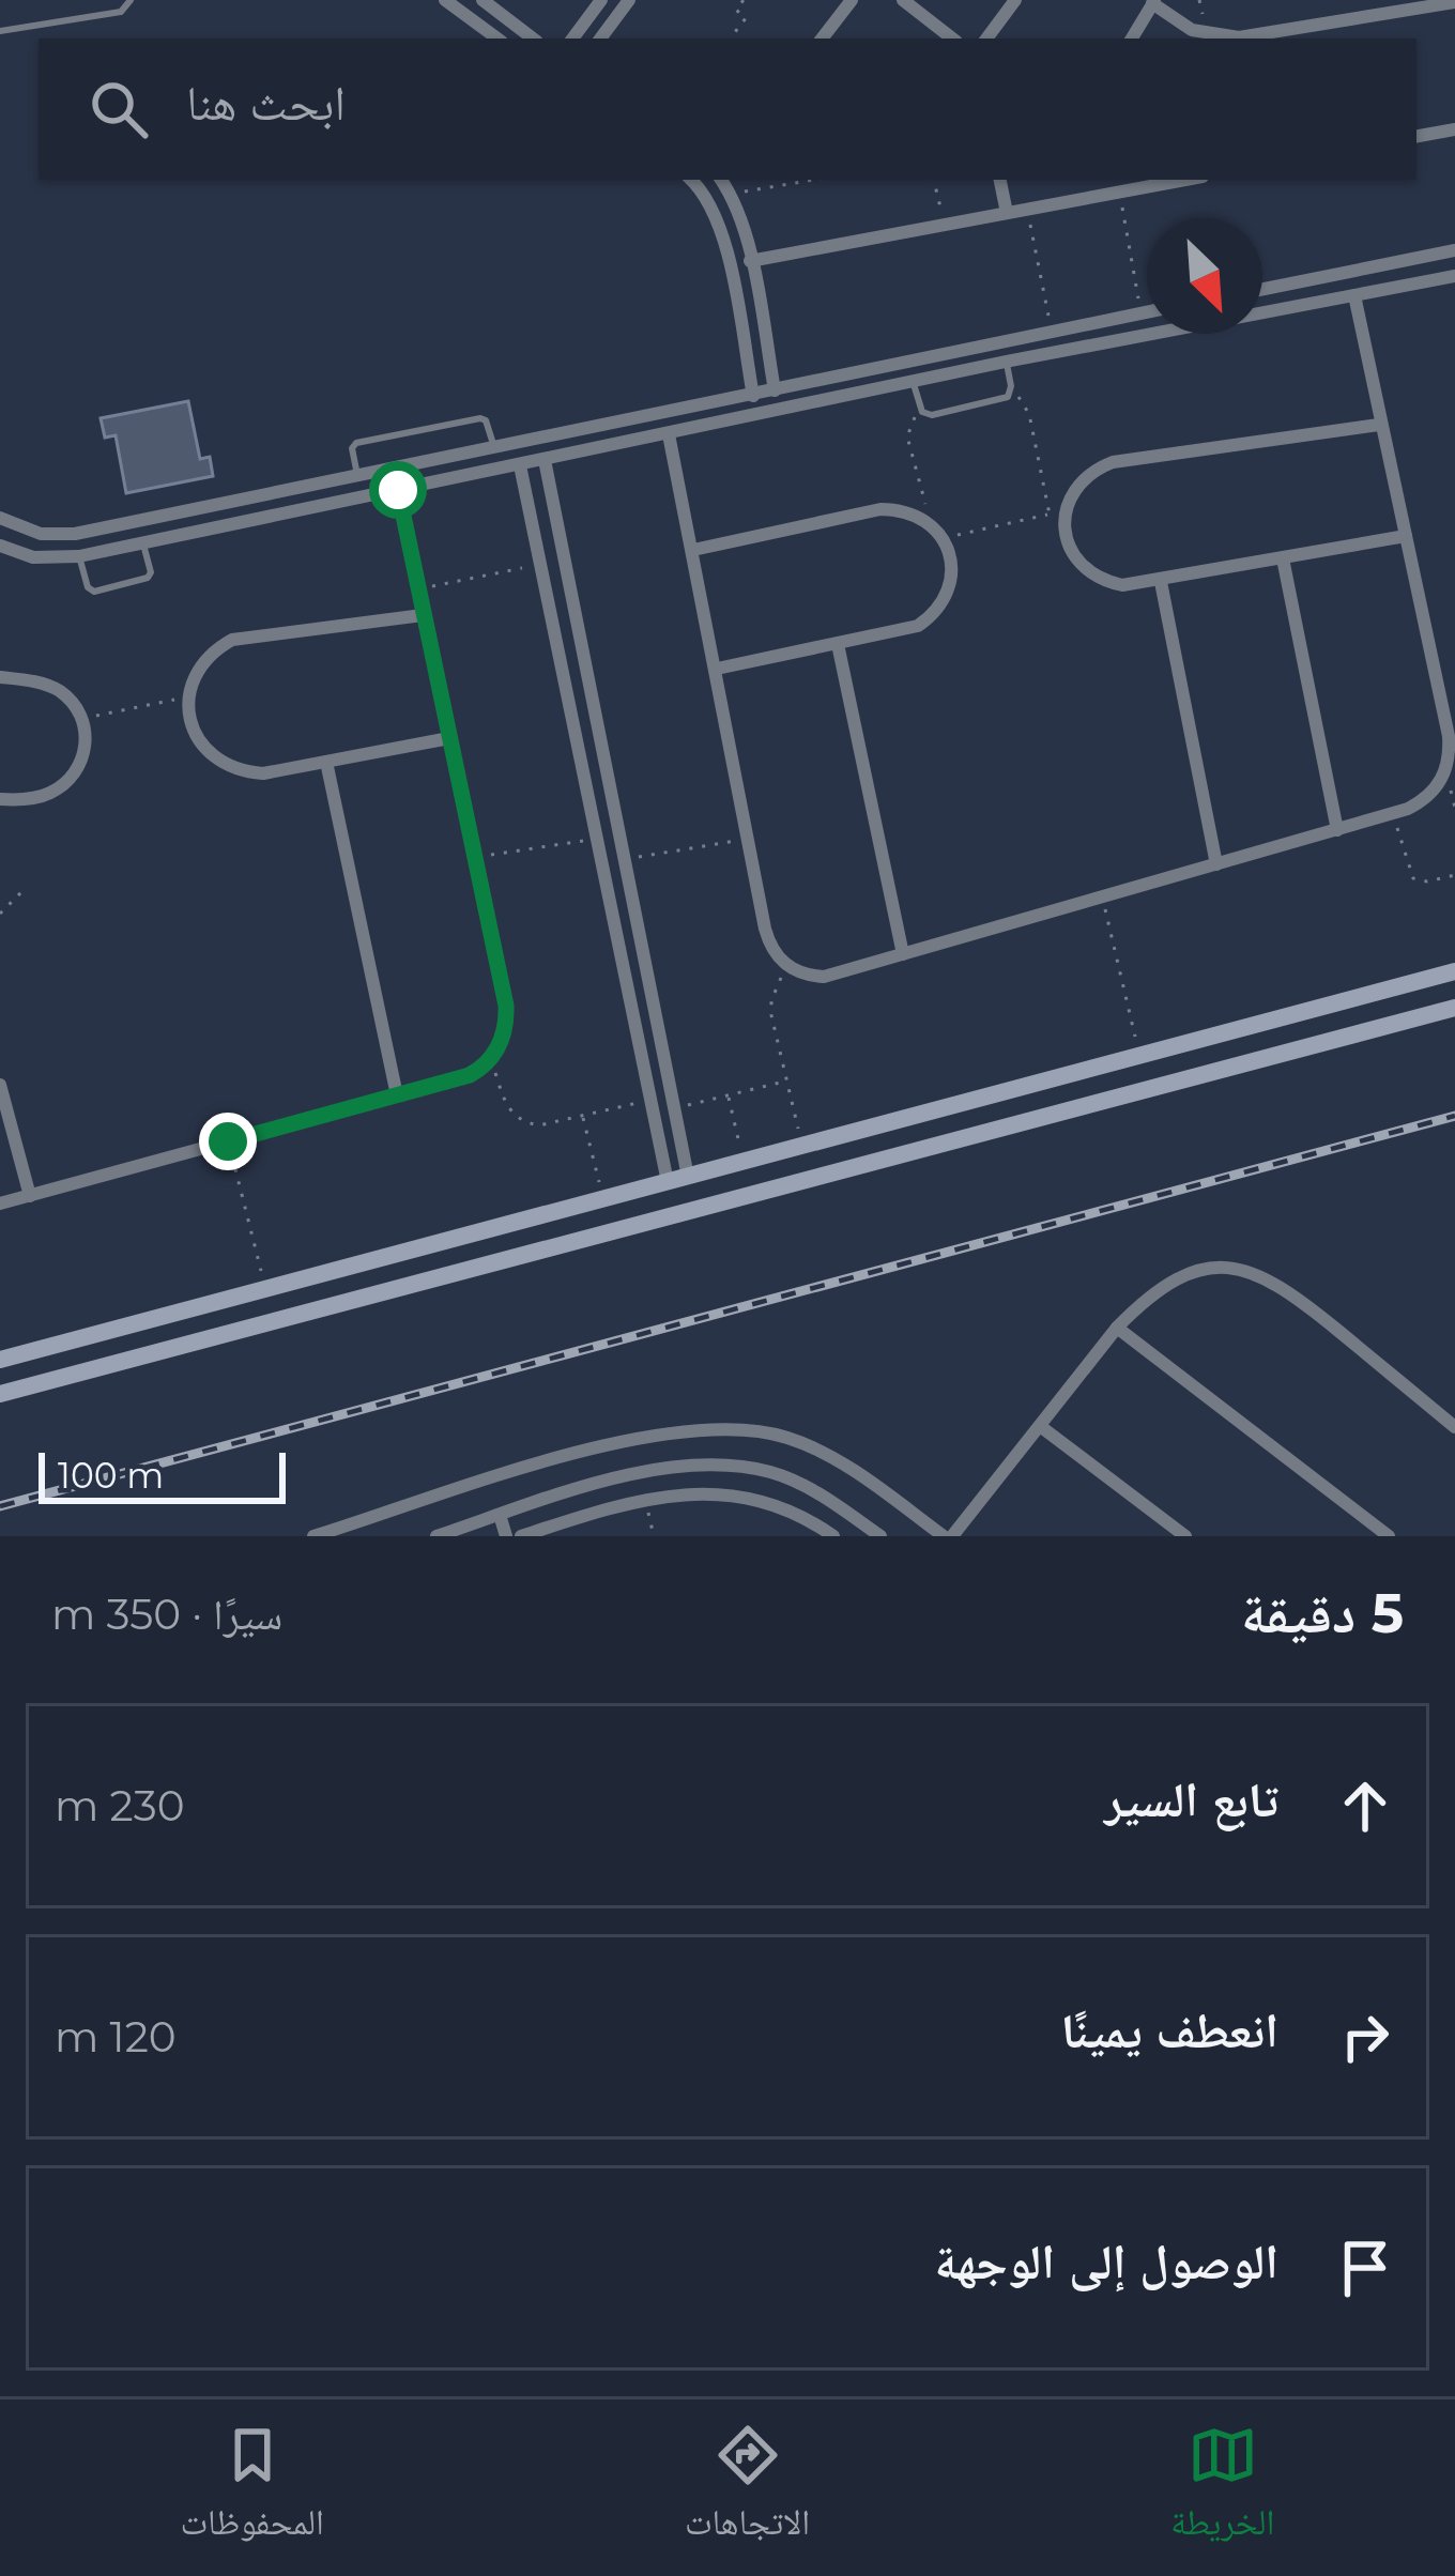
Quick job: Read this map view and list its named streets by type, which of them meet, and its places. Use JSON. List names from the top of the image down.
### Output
{
  "scale_bar": "100 m",
  "north": "bottom right",
  "page": {
    "search": "ابحث هنا",
    "scale": "100 m",
    "heading": ["5 دقيقة", "سيرًا · 350 m"],
    "list": [
      ["تابع السير", "230 m"],
      ["انعطف يمينًا", "120 m"],
      "الوصول إلى الوجهة"
    ],
    "nav": ["الخريطة", "الاتجاهات", "المحفوظات"]
  }
}
